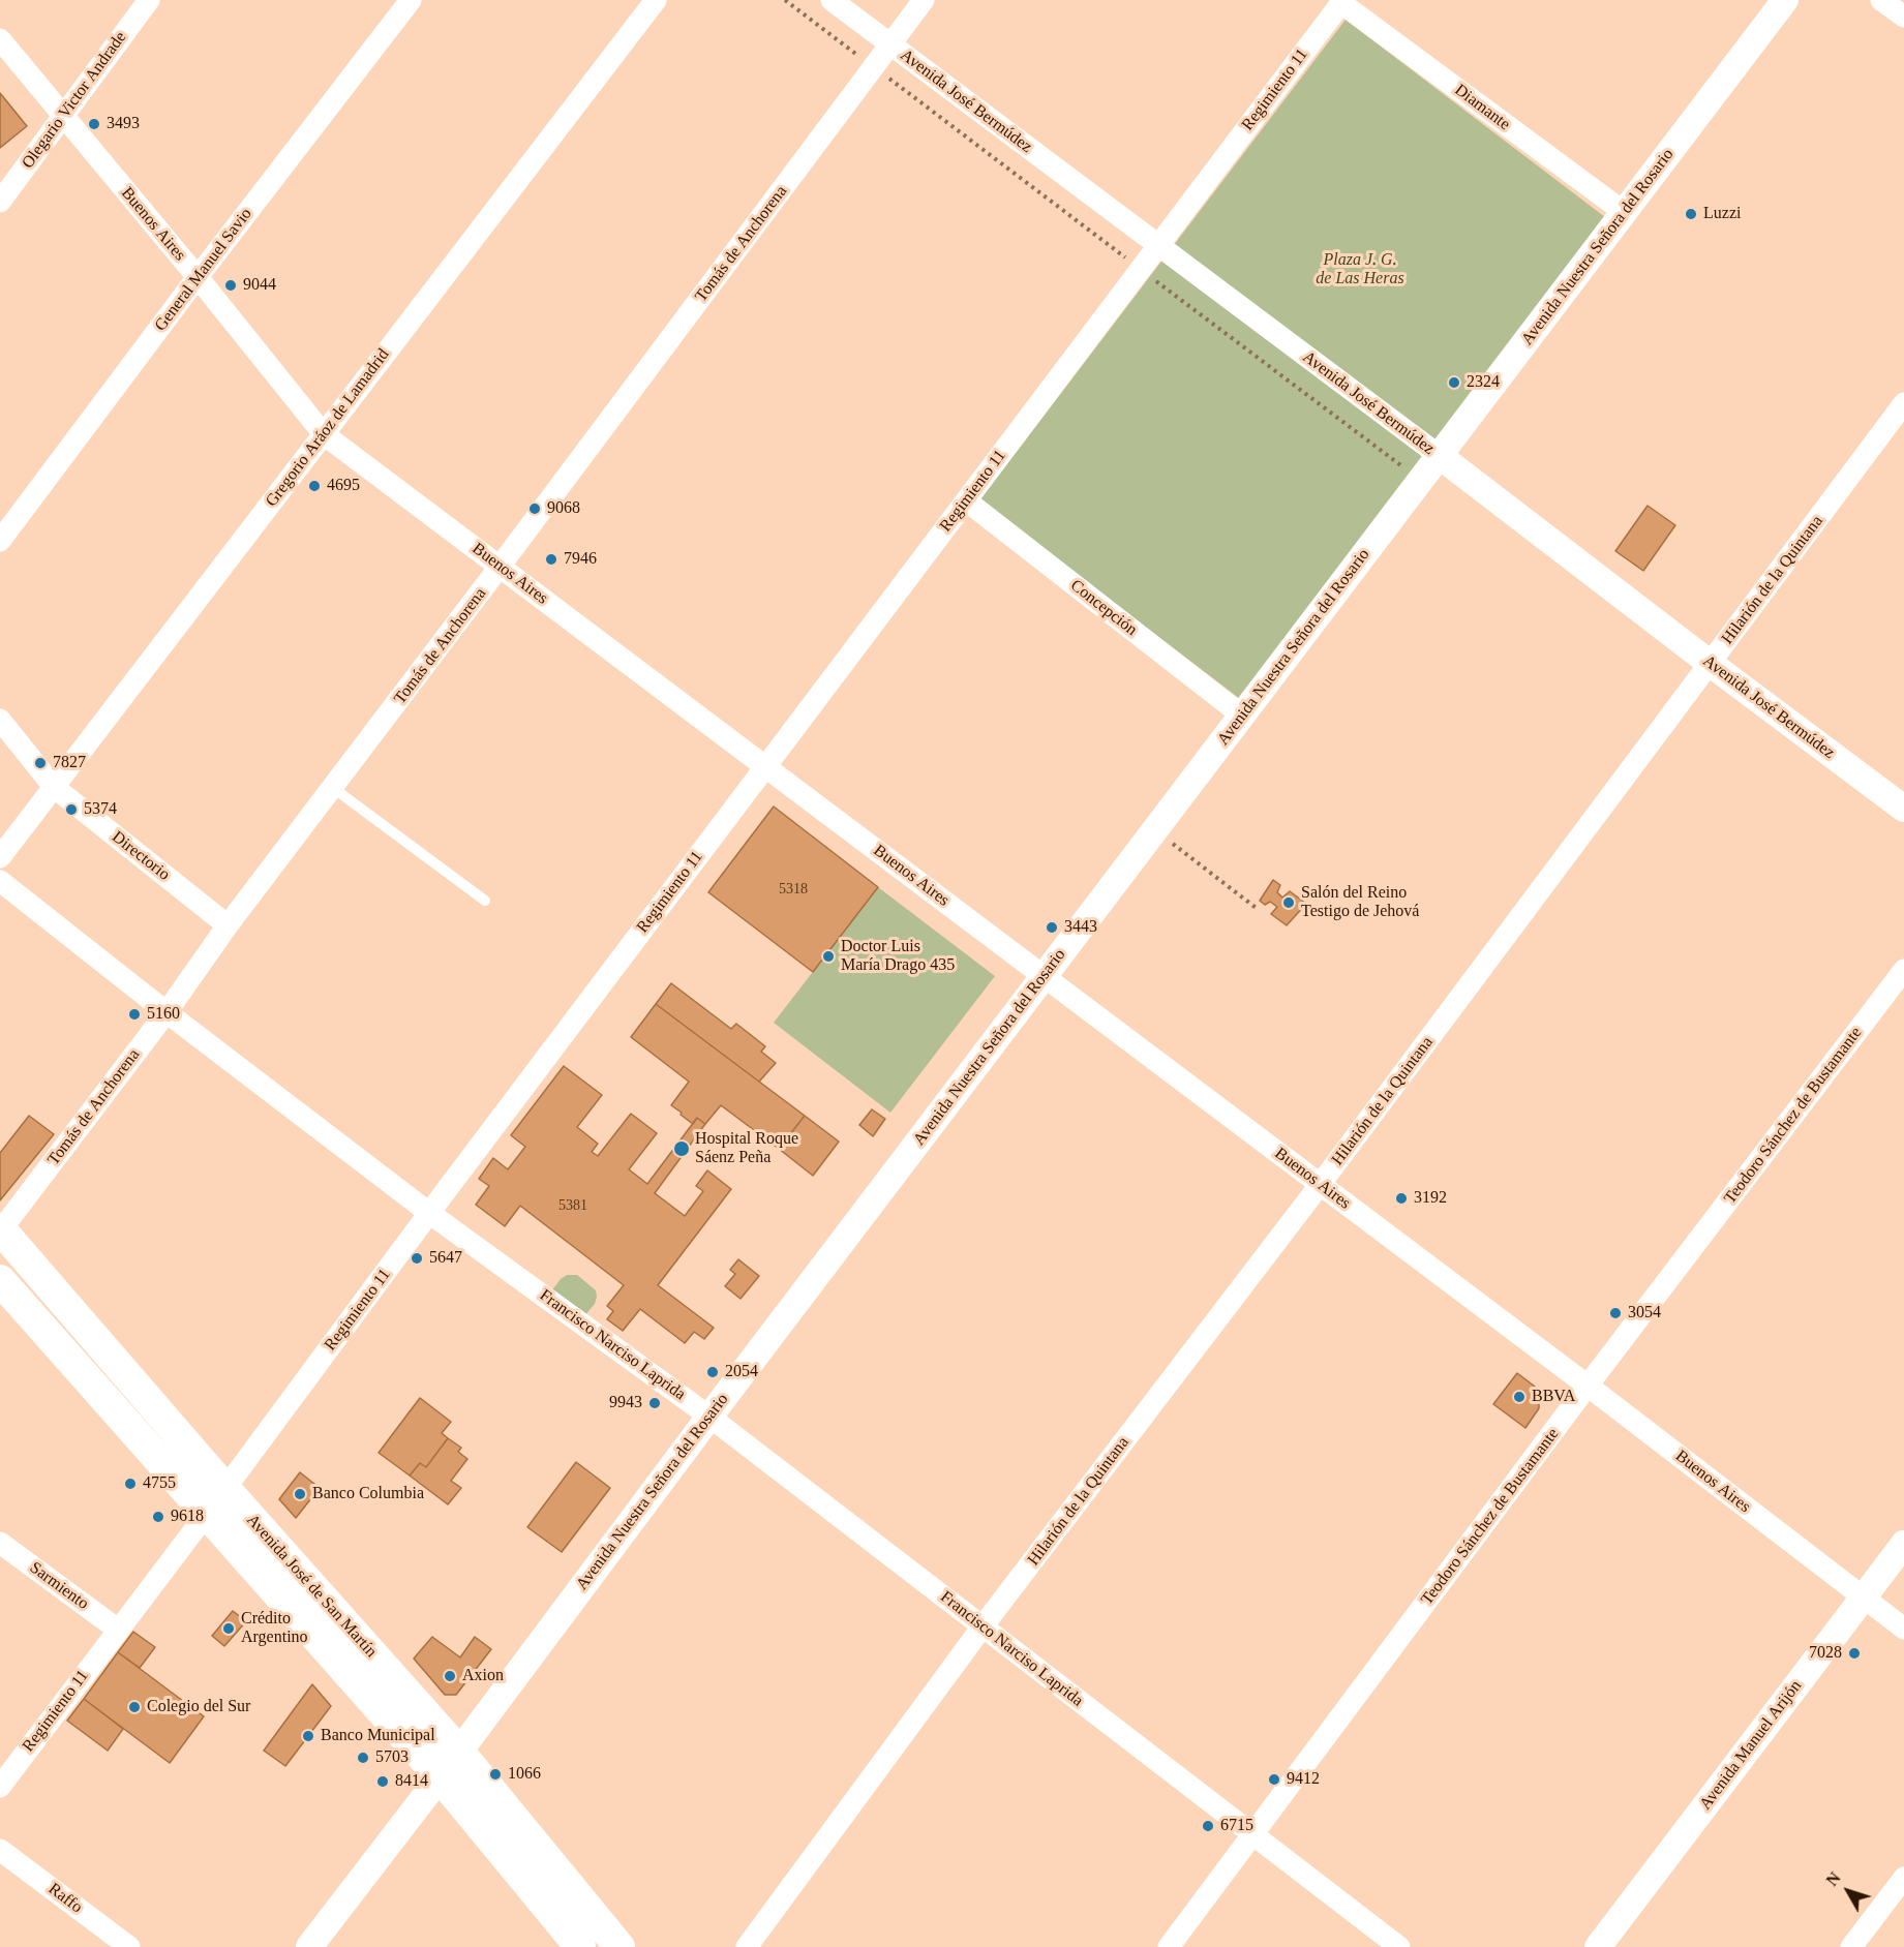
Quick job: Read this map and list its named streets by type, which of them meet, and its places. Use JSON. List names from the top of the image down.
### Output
{
  "streets": {
    "main road": ["Avenida José de San Martín"],
    "street": [
      "Regimiento 11",
      "Olegario Victor Andrade",
      "Avenida José Bermúdez",
      "Diamante",
      "Buenos Aires",
      "Tomás de Anchorena",
      "Avenida Nuestra Señora del Rosario",
      "General Manuel Savio",
      "Gregorio Aráoz de Lamadrid",
      "Hilarión de la Quintana",
      "Concepción",
      "Directorio",
      "Teodoro Sánchez de Bustamante",
      "Francisco Narciso Laprida",
      "Sarmiento",
      "Avenida Manuel Arijón",
      "Raffo"
    ]
  },
  "crossings": [
    ["Regimiento 11", "Avenida José Bermúdez"],
    ["Regimiento 11", "Diamante"],
    ["Regimiento 11", "Buenos Aires"],
    ["Regimiento 11", "Concepción"],
    ["Regimiento 11", "Francisco Narciso Laprida"],
    ["Regimiento 11", "Sarmiento"],
    ["Regimiento 11", "Avenida José de San Martín"],
    ["Olegario Victor Andrade", "Buenos Aires"],
    ["Avenida José Bermúdez", "Tomás de Anchorena"],
    ["Avenida José Bermúdez", "Avenida Nuestra Señora del Rosario"],
    ["Avenida José Bermúdez", "Hilarión de la Quintana"],
    ["Diamante", "Avenida Nuestra Señora del Rosario"],
    ["Buenos Aires", "Tomás de Anchorena"],
    ["Buenos Aires", "Avenida Nuestra Señora del Rosario"],
    ["Buenos Aires", "General Manuel Savio"],
    ["Buenos Aires", "Gregorio Aráoz de Lamadrid"],
    ["Buenos Aires", "Hilarión de la Quintana"],
    ["Buenos Aires", "Teodoro Sánchez de Bustamante"],
    ["Buenos Aires", "Avenida Manuel Arijón"],
    ["Tomás de Anchorena", "Directorio"],
    ["Tomás de Anchorena", "Francisco Narciso Laprida"],
    ["Tomás de Anchorena", "Avenida José de San Martín"],
    ["Avenida Nuestra Señora del Rosario", "Concepción"],
    ["Avenida Nuestra Señora del Rosario", "Francisco Narciso Laprida"],
    ["Avenida Nuestra Señora del Rosario", "Avenida José de San Martín"],
    ["Gregorio Aráoz de Lamadrid", "Directorio"],
    ["Hilarión de la Quintana", "Francisco Narciso Laprida"],
    ["Teodoro Sánchez de Bustamante", "Francisco Narciso Laprida"]
  ],
  "parks": ["Plaza J. G. de Las Heras"],
  "places": [
    "3493",
    "Luzzi",
    "9044",
    "2324",
    "4695",
    "9068",
    "7946",
    "7827",
    "5374",
    "Salón del Reino Testigo de Jehová",
    "3443",
    "Doctor Luis María Drago 435",
    "5160",
    "Hospital Roque Sáenz Peña",
    "3192",
    "5647",
    "3054",
    "2054",
    "BBVA",
    "9943",
    "4755",
    "Banco Columbia",
    "9618",
    "Crédito Argentino",
    "7028",
    "Axion",
    "Colegio del Sur",
    "Banco Municipal",
    "5703",
    "1066",
    "9412",
    "8414",
    "6715"
  ],
  "house_numbers": ["5318", "5381"],
  "north": "top left"
}
